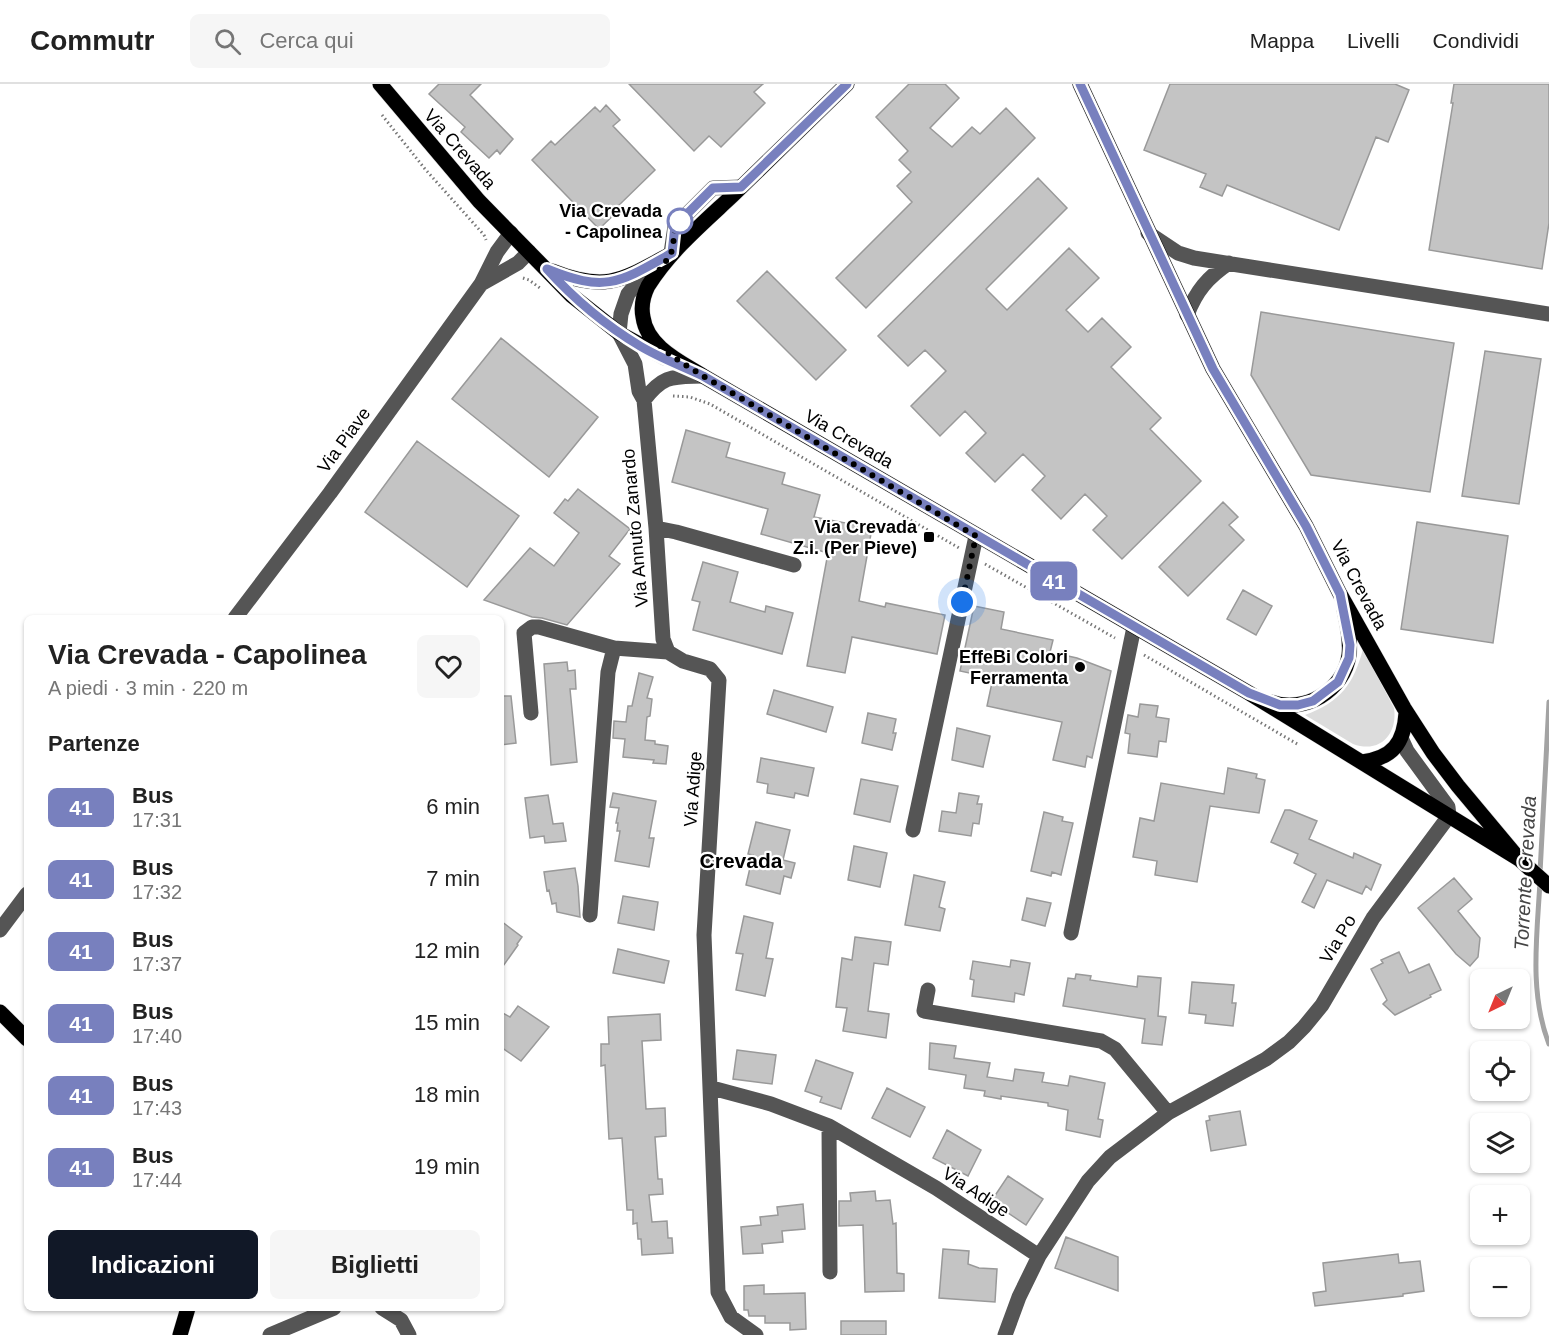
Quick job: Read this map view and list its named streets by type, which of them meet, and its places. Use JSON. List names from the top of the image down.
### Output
{
  "streets": {
    "main road": ["Via Crevada"],
    "street": [
      "Via Piave",
      "Via Annuto Zanardo",
      "Via Adige",
      "Via Po"
    ]
  },
  "crossings": [
    ["Via Crevada", "Via Piave"],
    ["Via Crevada", "Via Annuto Zanardo"],
    ["Via Crevada", "Via Po"],
    ["Via Annuto Zanardo", "Via Adige"],
    ["Via Adige", "Via Po"]
  ],
  "districts": ["Crevada"],
  "water": ["Torrente Crevada"],
  "places": {
    "other": ["Via Crevada - Capolinea", "EffeBi Colori Ferramenta"],
    "transit": ["Via Crevada Z.i. (Per Pieve)"]
  },
  "lines": ["bus line 41"],
  "north": "bottom left",
  "page": {
    "header": "Commutr",
    "search": "Cerca qui",
    "nav": ["Mappa", "Livelli", "Condividi"],
    "on_map": "41",
    "heading": [
      ["Via Crevada - Capolinea", "A piedi · 3 min · 220 m"],
      "Partenze"
    ],
    "list": [
      {
        "mark": "41",
        "name": "Bus",
        "note": "17:31",
        "value": "6 min"
      },
      {
        "mark": "41",
        "name": "Bus",
        "note": "17:32",
        "value": "7 min"
      },
      {
        "mark": "41",
        "name": "Bus",
        "note": "17:37",
        "value": "12 min"
      },
      {
        "mark": "41",
        "name": "Bus",
        "note": "17:40",
        "value": "15 min"
      },
      {
        "mark": "41",
        "name": "Bus",
        "note": "17:43",
        "value": "18 min"
      },
      {
        "mark": "41",
        "name": "Bus",
        "note": "17:44",
        "value": "19 min"
      }
    ],
    "map_buttons": ["+", "−"],
    "buttons": ["Indicazioni", "Biglietti"]
  }
}
